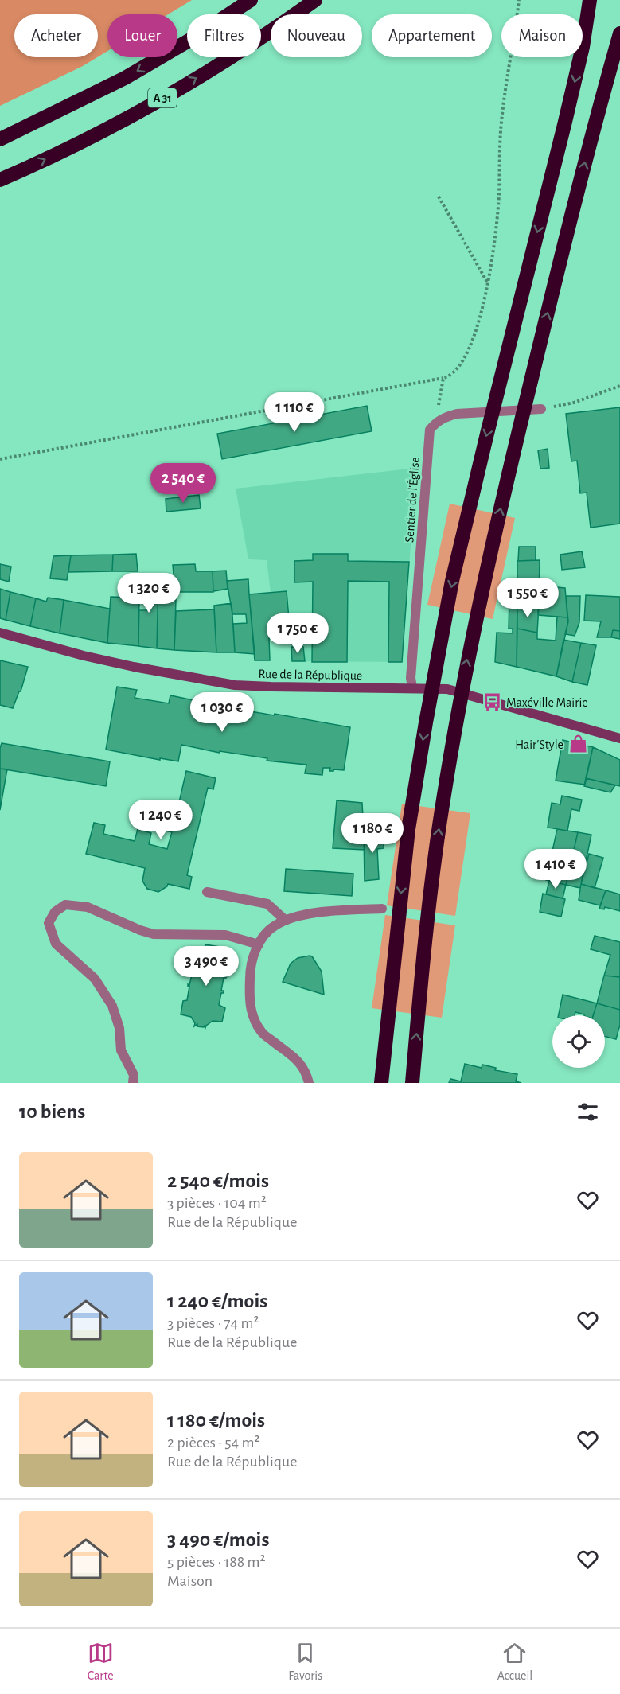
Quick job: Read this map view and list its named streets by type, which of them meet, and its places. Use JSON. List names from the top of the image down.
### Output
{
  "streets": {
    "highway": ["A 31"],
    "street": ["Rue de la République"],
    "lane": ["Sentier de l'Église"]
  },
  "crossings": [
    ["Sentier de l'Église", "Rue de la République"]
  ],
  "places": {
    "bus stop": ["Maxéville Mairie"],
    "shop": ["Hair'Style"]
  },
  "page": {
    "chip": [
      "Acheter",
      "Louer",
      "Filtres",
      "Nouveau",
      "Appartement",
      "Maison"
    ],
    "price": [
      "1 110 €",
      "2 540 €",
      "1 320 €",
      "1 550 €",
      "1 750 €",
      "1 030 €",
      "1 240 €",
      "1 180 €",
      "1 410 €",
      "3 490 €"
    ],
    "heading": "10 biens",
    "list": [
      {
        "name": "2 540 €/mois",
        "note": "3 pièces · 104 m² · Rue de la République"
      },
      {
        "name": "1 240 €/mois",
        "note": "3 pièces · 74 m² · Rue de la République"
      },
      {
        "name": "1 180 €/mois",
        "note": "2 pièces · 54 m² · Rue de la République"
      },
      {
        "name": "3 490 €/mois",
        "note": "5 pièces · 188 m² · Maison"
      }
    ],
    "tabs": ["Carte", "Favoris", "Accueil"]
  }
}
